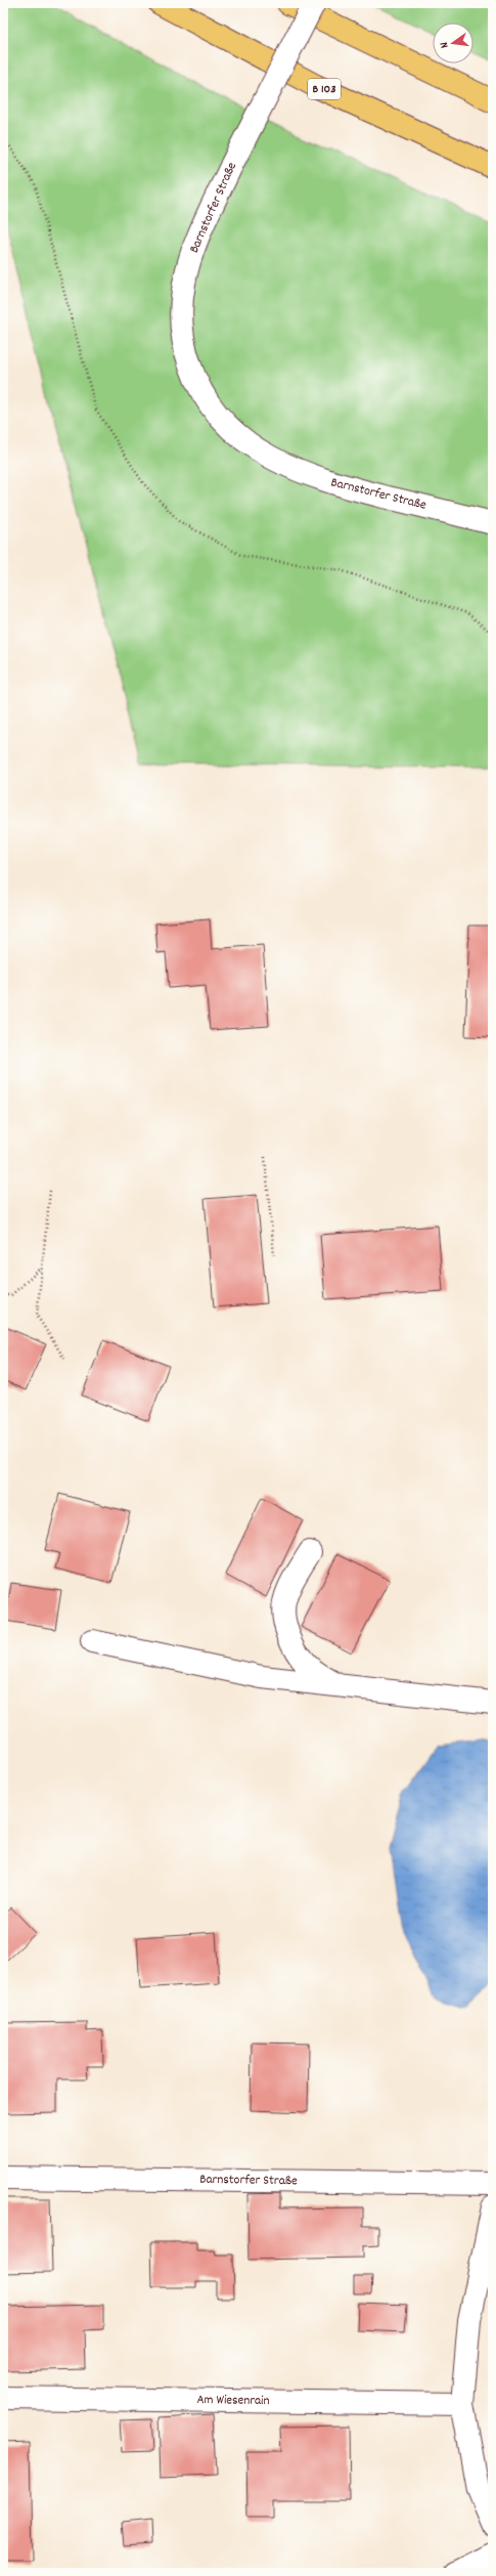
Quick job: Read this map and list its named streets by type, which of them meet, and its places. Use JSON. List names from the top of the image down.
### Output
{
  "streets": {
    "highway": ["B 103"],
    "street": ["Barnstorfer Straße", "Am Wiesenrain"]
  },
  "north": "left"
}
